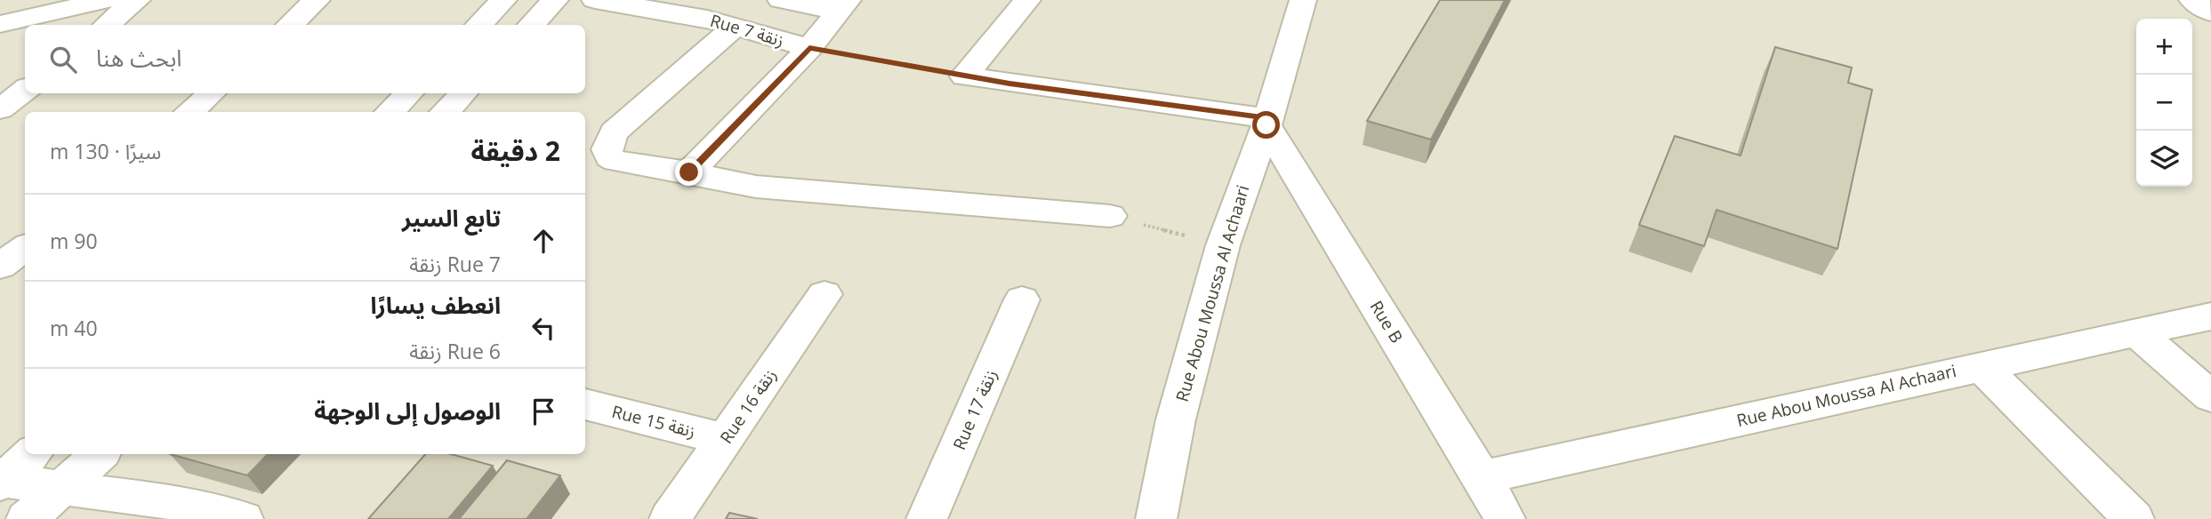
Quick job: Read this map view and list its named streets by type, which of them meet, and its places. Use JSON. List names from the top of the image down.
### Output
{
  "streets": {
    "street": [
      "Rue 7 زنقة",
      "Rue Abou Moussa Al Achaari",
      "Rue B",
      "Rue 16 زنقة",
      "Rue 17 زنقة",
      "Rue 15 زنقة"
    ]
  },
  "crossings": [
    ["Rue Abou Moussa Al Achaari", "Rue B"],
    ["Rue 16 زنقة", "Rue 15 زنقة"]
  ],
  "page": {
    "map_buttons": ["+", "−"],
    "search": "ابحث هنا",
    "heading": ["2 دقيقة", "سيرًا · 130 m"],
    "list": [
      ["تابع السير", "Rue 7 زنقة", "90 m"],
      ["انعطف يسارًا", "Rue 6 زنقة", "40 m"],
      "الوصول إلى الوجهة"
    ]
  }
}
